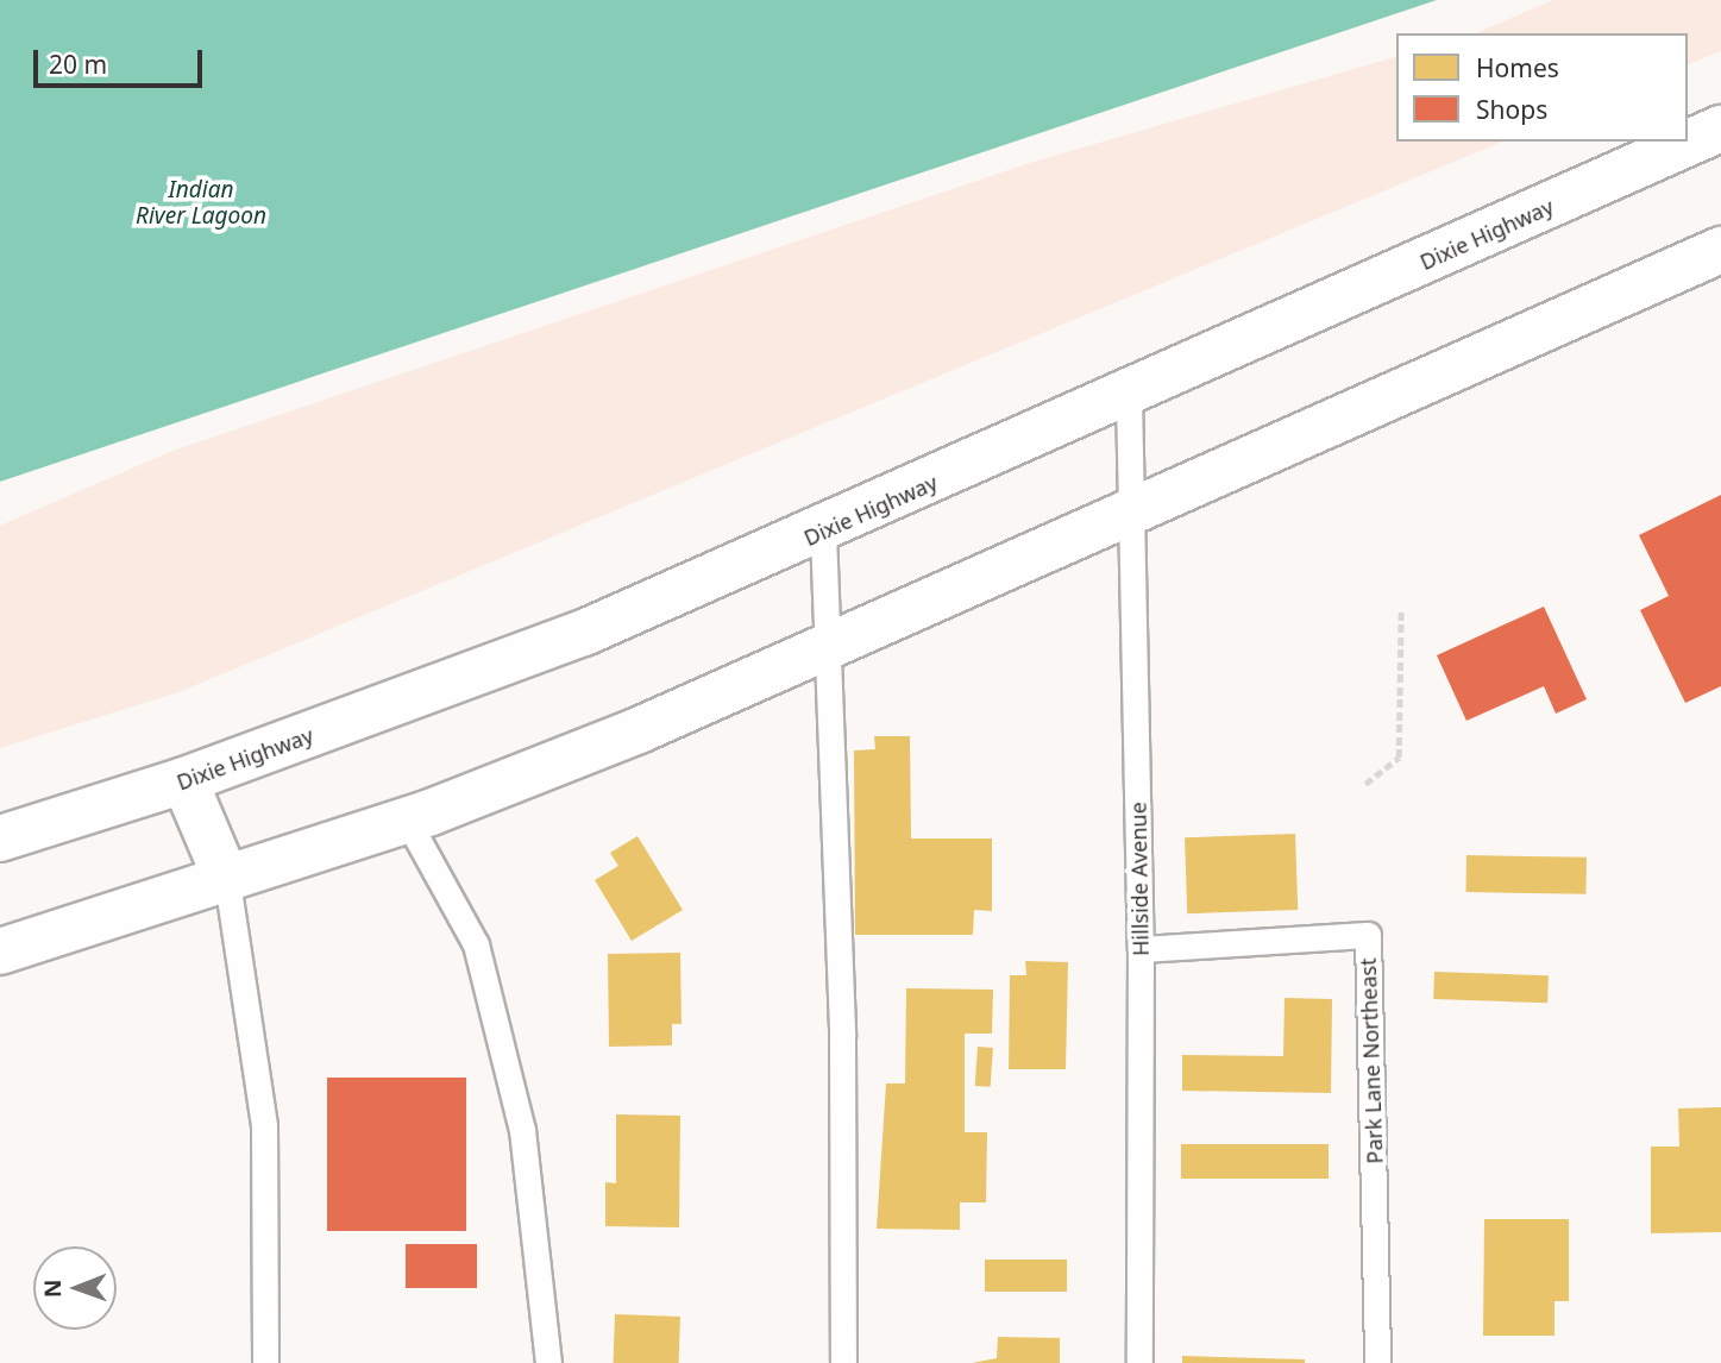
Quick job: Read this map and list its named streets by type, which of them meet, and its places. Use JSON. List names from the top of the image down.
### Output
{
  "streets": {
    "main road": ["Dixie Highway"],
    "lane": ["Hillside Avenue", "Park Lane Northeast"]
  },
  "crossings": [
    ["Dixie Highway", "Hillside Avenue"],
    ["Hillside Avenue", "Park Lane Northeast"]
  ],
  "water": ["Indian River Lagoon"],
  "legend": ["Homes", "Shops"],
  "scale_bar": "20 m",
  "north": "left"
}
